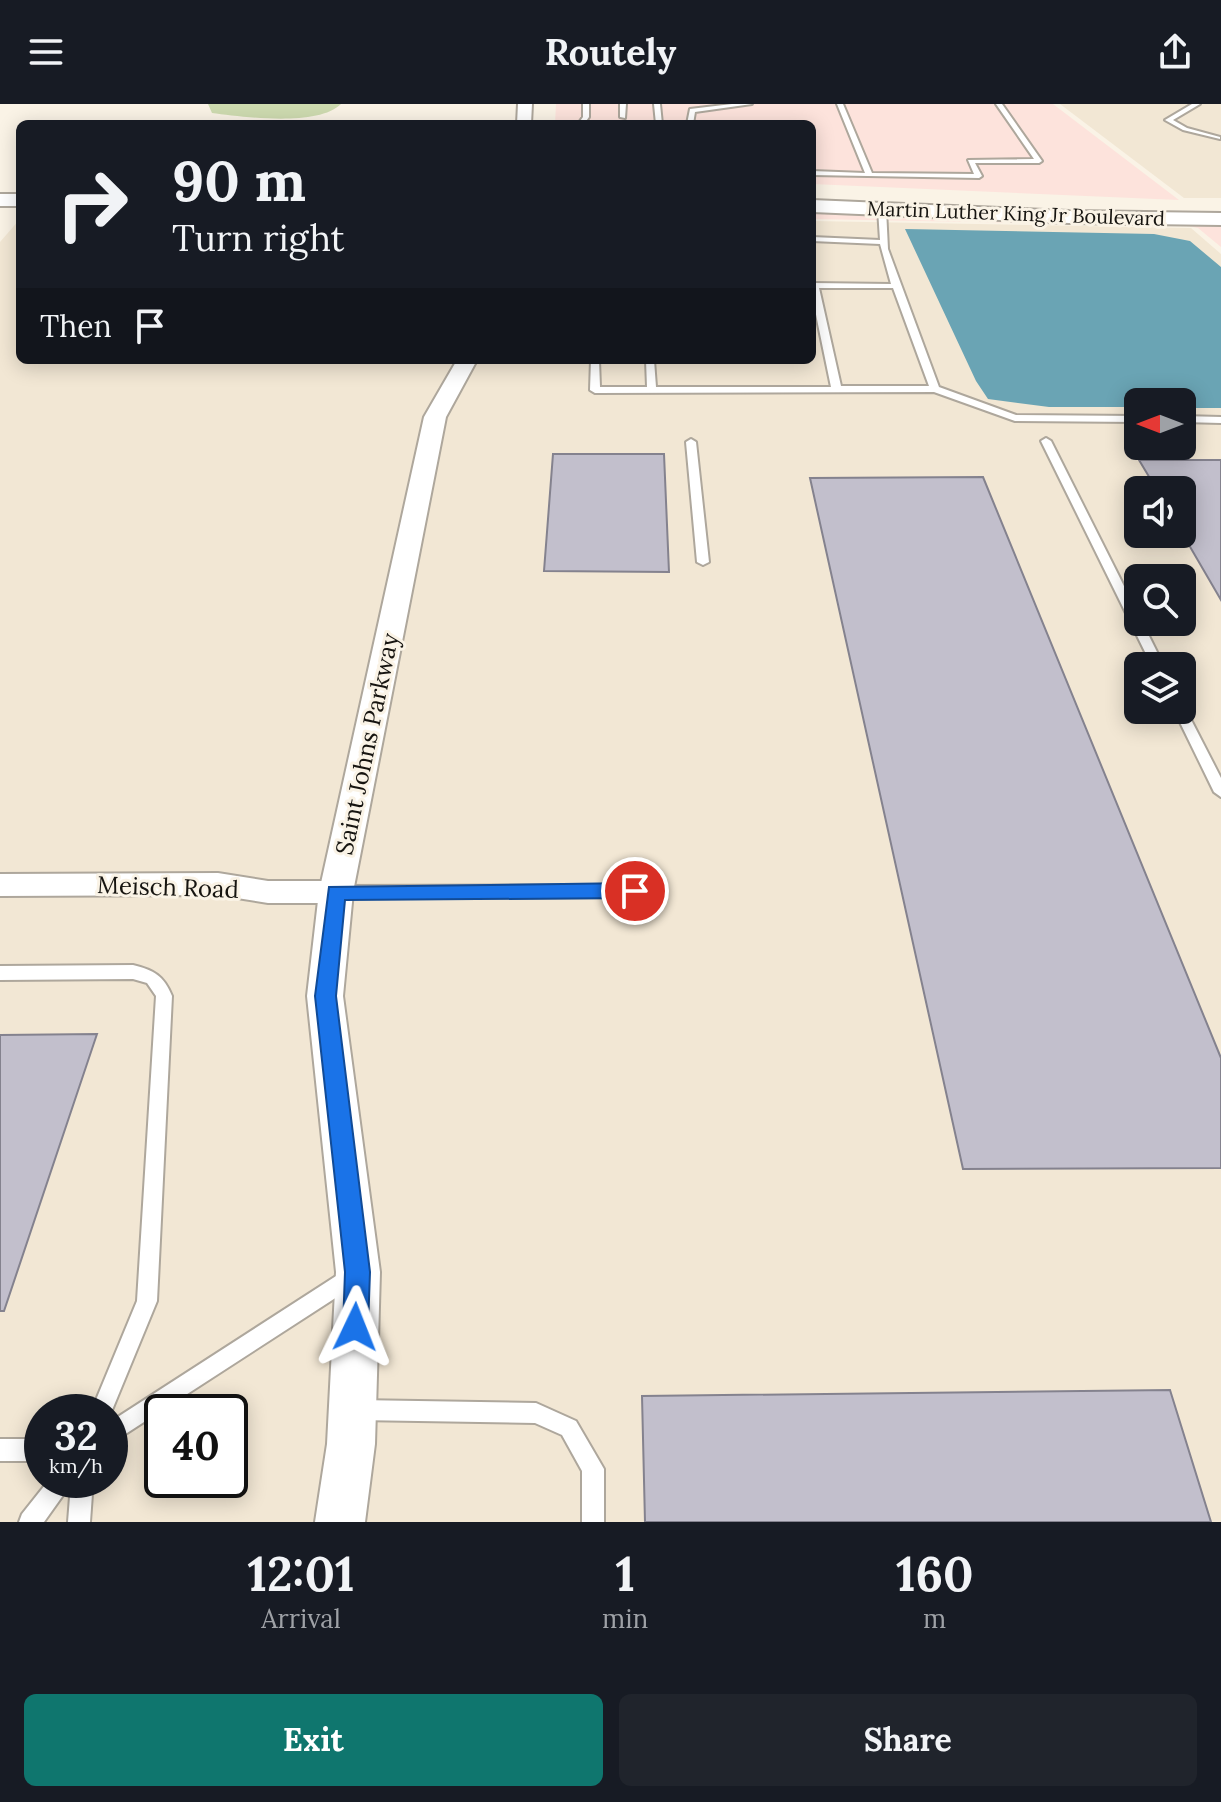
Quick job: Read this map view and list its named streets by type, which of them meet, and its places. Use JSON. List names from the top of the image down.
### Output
{
  "streets": {
    "main road": ["Martin Luther King Jr Boulevard"],
    "street": ["Saint Johns Parkway", "Meisch Road"]
  },
  "crossings": [
    ["Saint Johns Parkway", "Meisch Road"]
  ],
  "north": "left",
  "page": {
    "header": "Routely",
    "turn": ["90 m", "Turn right"],
    "then": "Then",
    "speed": "32 km/h",
    "limit": "40",
    "eta": [
      "12:01",
      "Arrival",
      "1",
      "min",
      "160",
      "m"
    ],
    "buttons": ["Exit", "Share"]
  }
}
